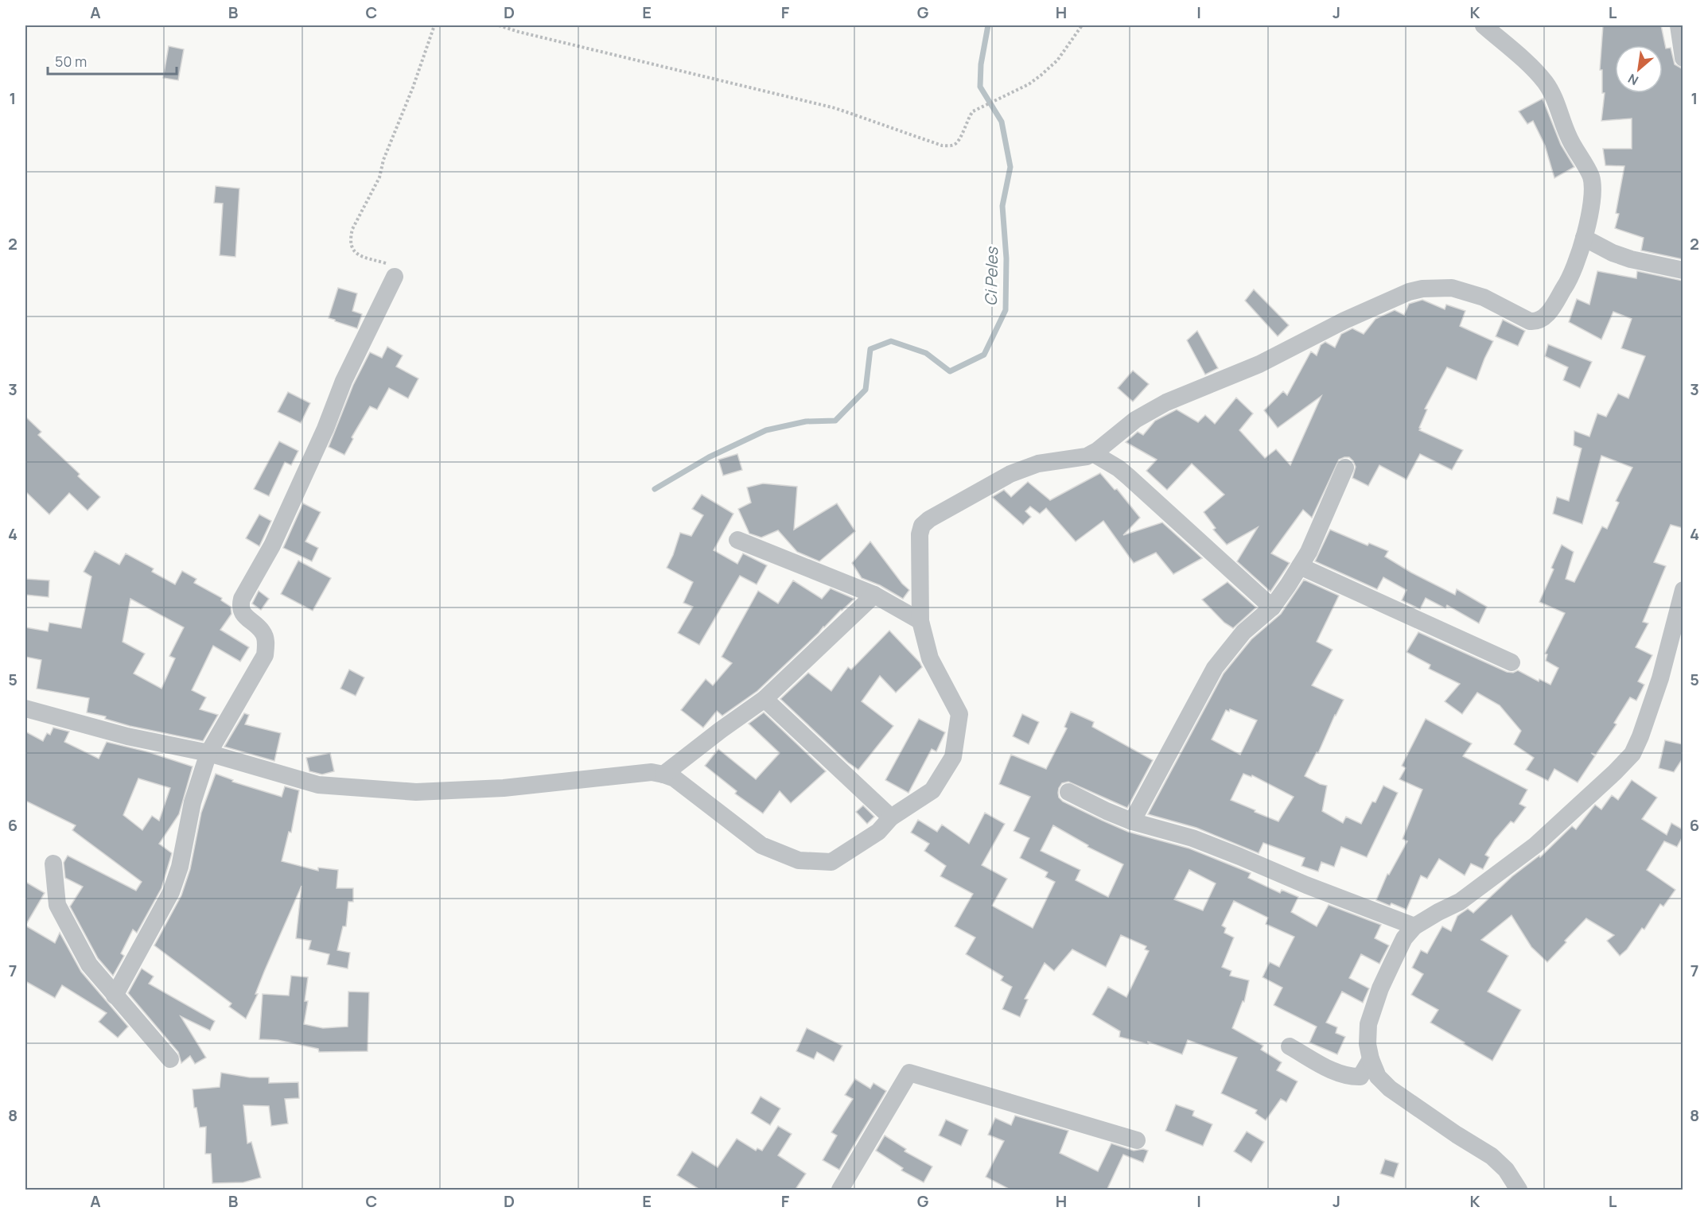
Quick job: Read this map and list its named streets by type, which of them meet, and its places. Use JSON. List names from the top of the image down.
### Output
{
  "water": ["Ci Peles"],
  "scale_bar": "50 m",
  "north": "bottom left",
  "grid": {
    "columns": [
      "A",
      "B",
      "C",
      "D",
      "E",
      "F",
      "G",
      "H",
      "I",
      "J",
      "K",
      "L"
    ],
    "rows": [
      "1",
      "2",
      "3",
      "4",
      "5",
      "6",
      "7",
      "8"
    ]
  }
}
